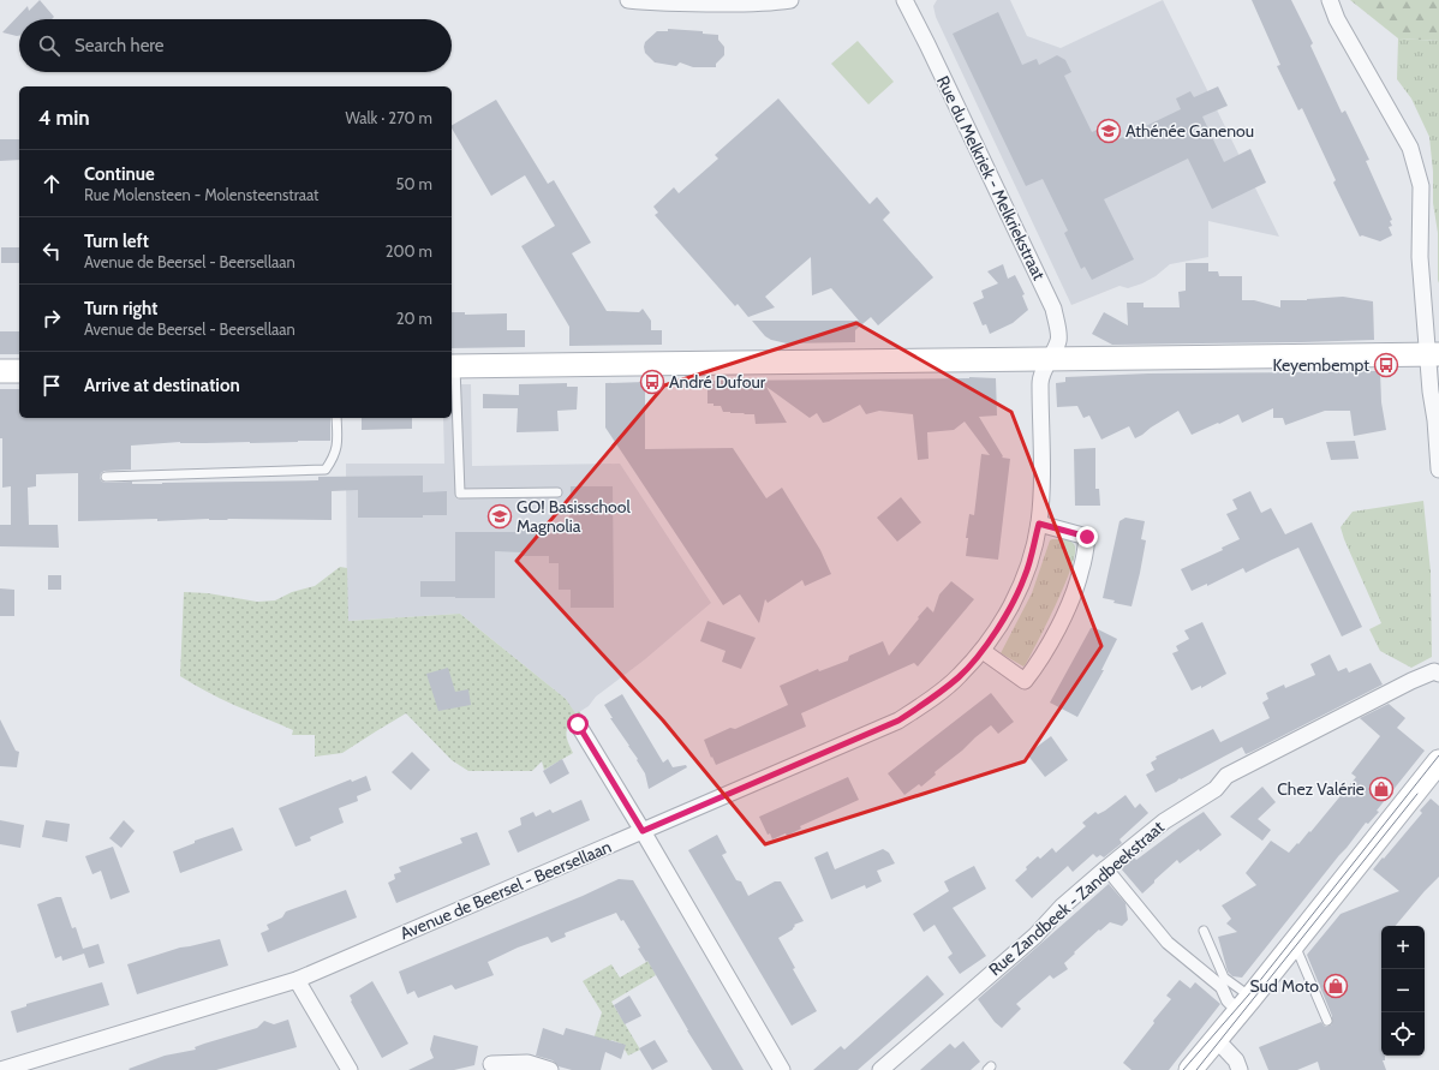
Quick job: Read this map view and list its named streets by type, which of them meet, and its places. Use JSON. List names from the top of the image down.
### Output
{
  "streets": {
    "street": ["Rue du Melkriek - Melkriekstraat", "Avenue de Beersel - Beersellaan", "Rue Zandbeek - Zandbeekstraat"]
  },
  "crossings": [
    ["Rue du Melkriek - Melkriekstraat", "Avenue de Beersel - Beersellaan"]
  ],
  "places": {
    "school or university": ["Athénée Ganenou", "GO! Basisschool Magnolia"],
    "bus stop": ["Keyembempt", "André Dufour"],
    "shop": ["Chez Valérie", "Sud Moto"]
  },
  "page": {
    "search": "Search here",
    "heading": ["4 min", "Walk · 270 m"],
    "list": [
      ["Continue", "Rue Molensteen - Molensteenstraat", "50 m"],
      ["Turn left", "Avenue de Beersel - Beersellaan", "200 m"],
      ["Turn right", "Avenue de Beersel - Beersellaan", "20 m"],
      "Arrive at destination"
    ],
    "map_buttons": ["+", "−"]
  }
}
